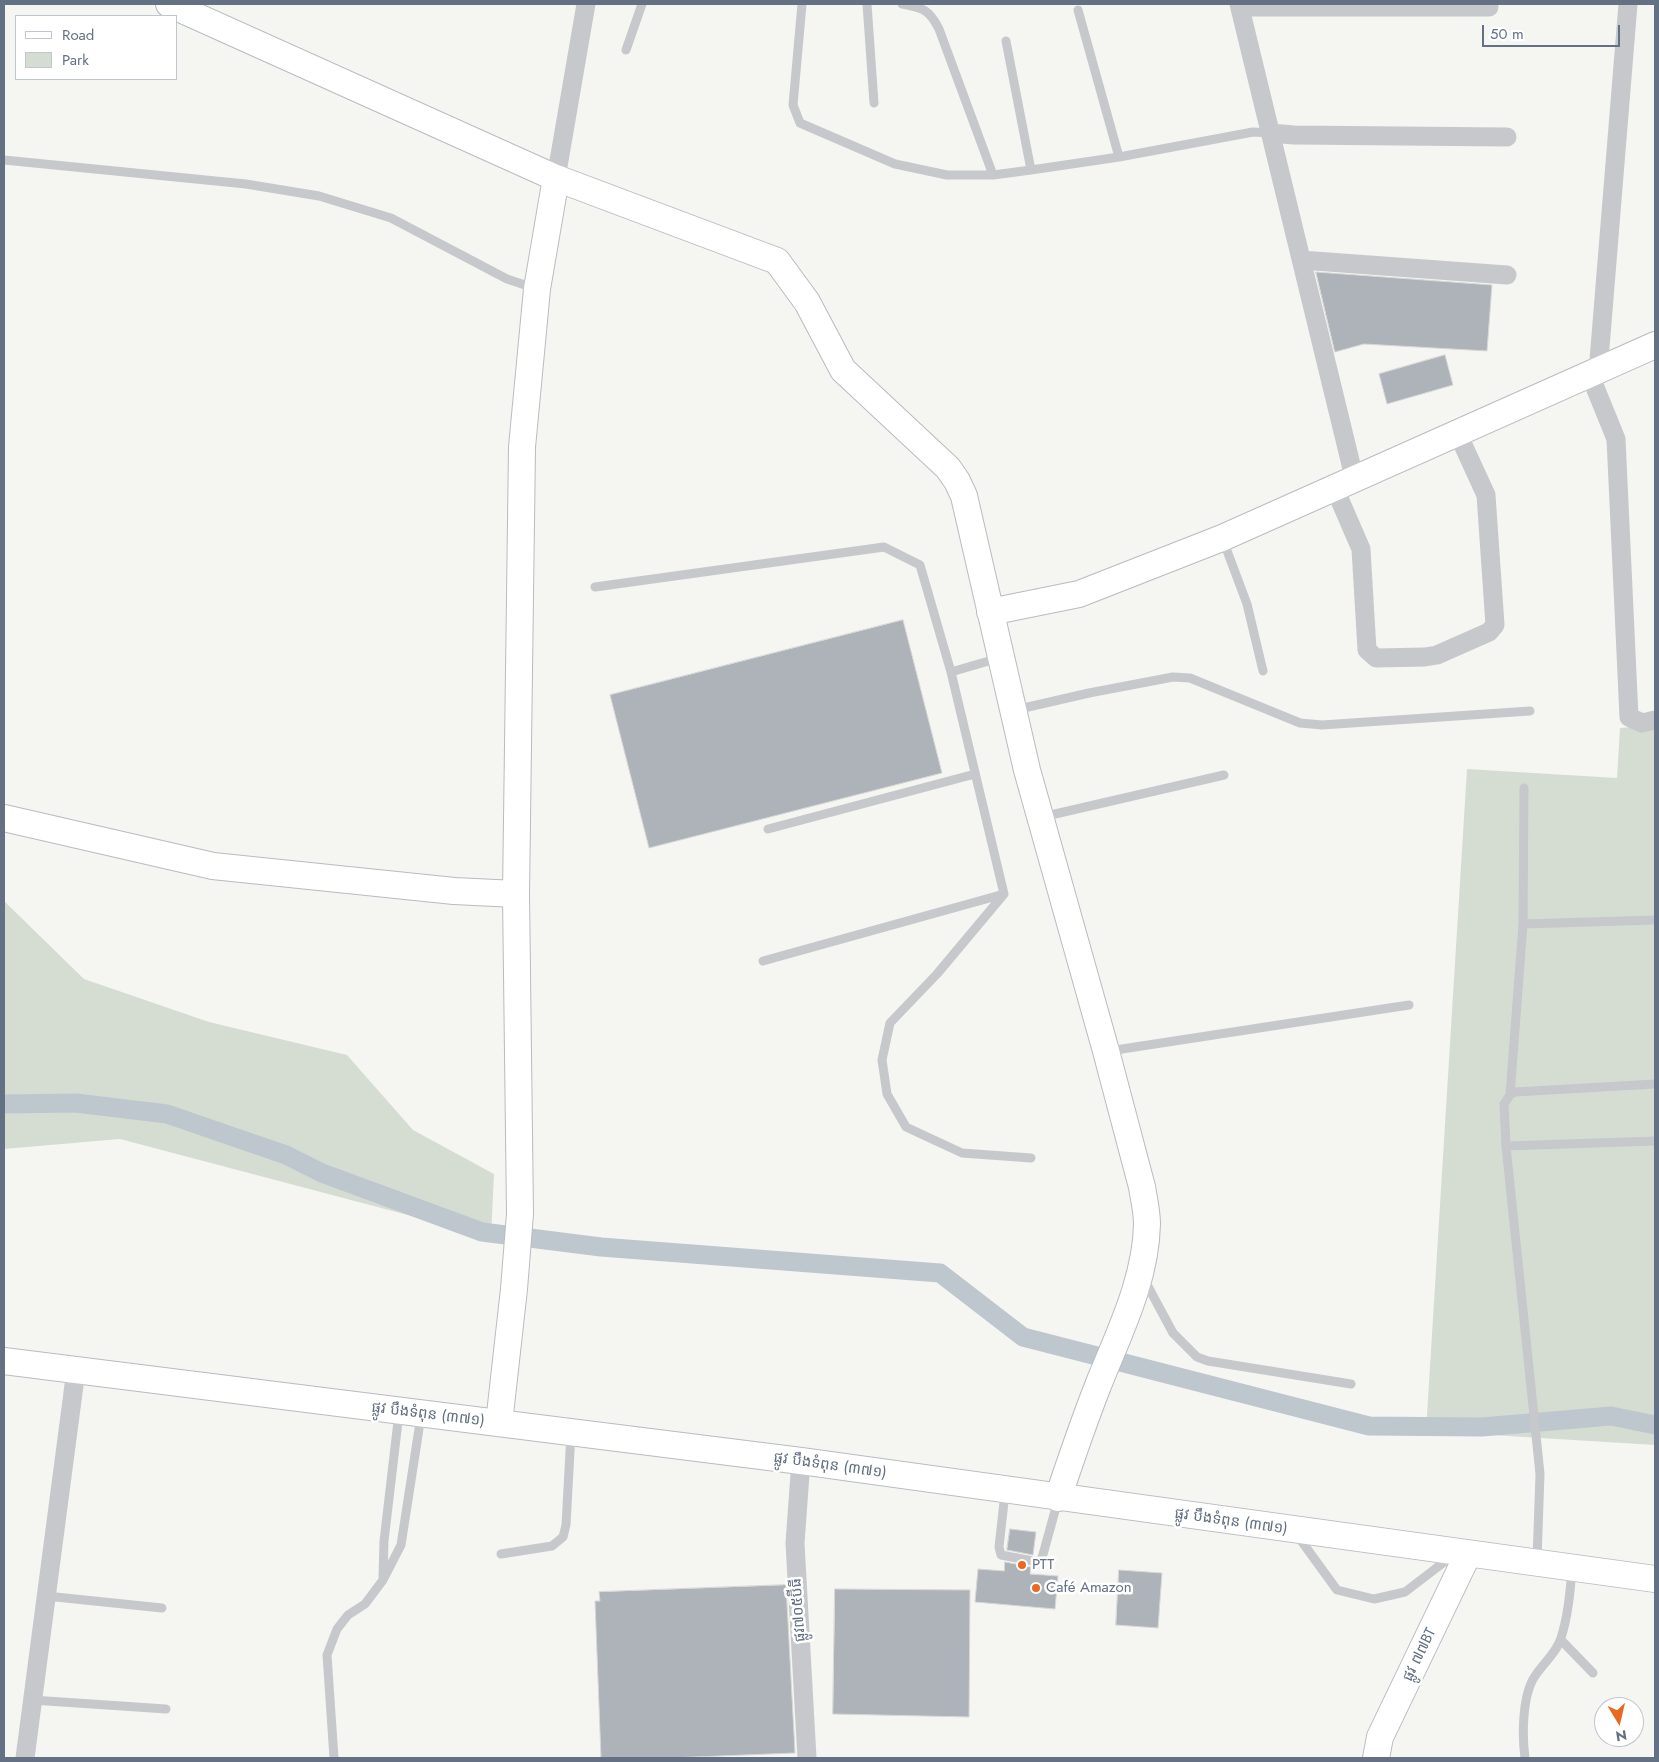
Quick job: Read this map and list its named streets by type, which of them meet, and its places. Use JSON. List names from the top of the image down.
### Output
{
  "streets": {
    "street": ["ផ្លូវ បឹងទំពុន (៣៧១)", "ផ្លូវ៧០៥ប៊ីធី", "ផ្លូវ ៧៧BT"]
  },
  "crossings": [
    ["ផ្លូវ បឹងទំពុន (៣៧១)", "ផ្លូវ៧០៥ប៊ីធី"],
    ["ផ្លូវ បឹងទំពុន (៣៧១)", "ផ្លូវ ៧៧BT"]
  ],
  "places": ["PTT", "Café Amazon"],
  "legend": ["Road", "Park"],
  "scale_bar": "50 m",
  "north": "bottom"
}
